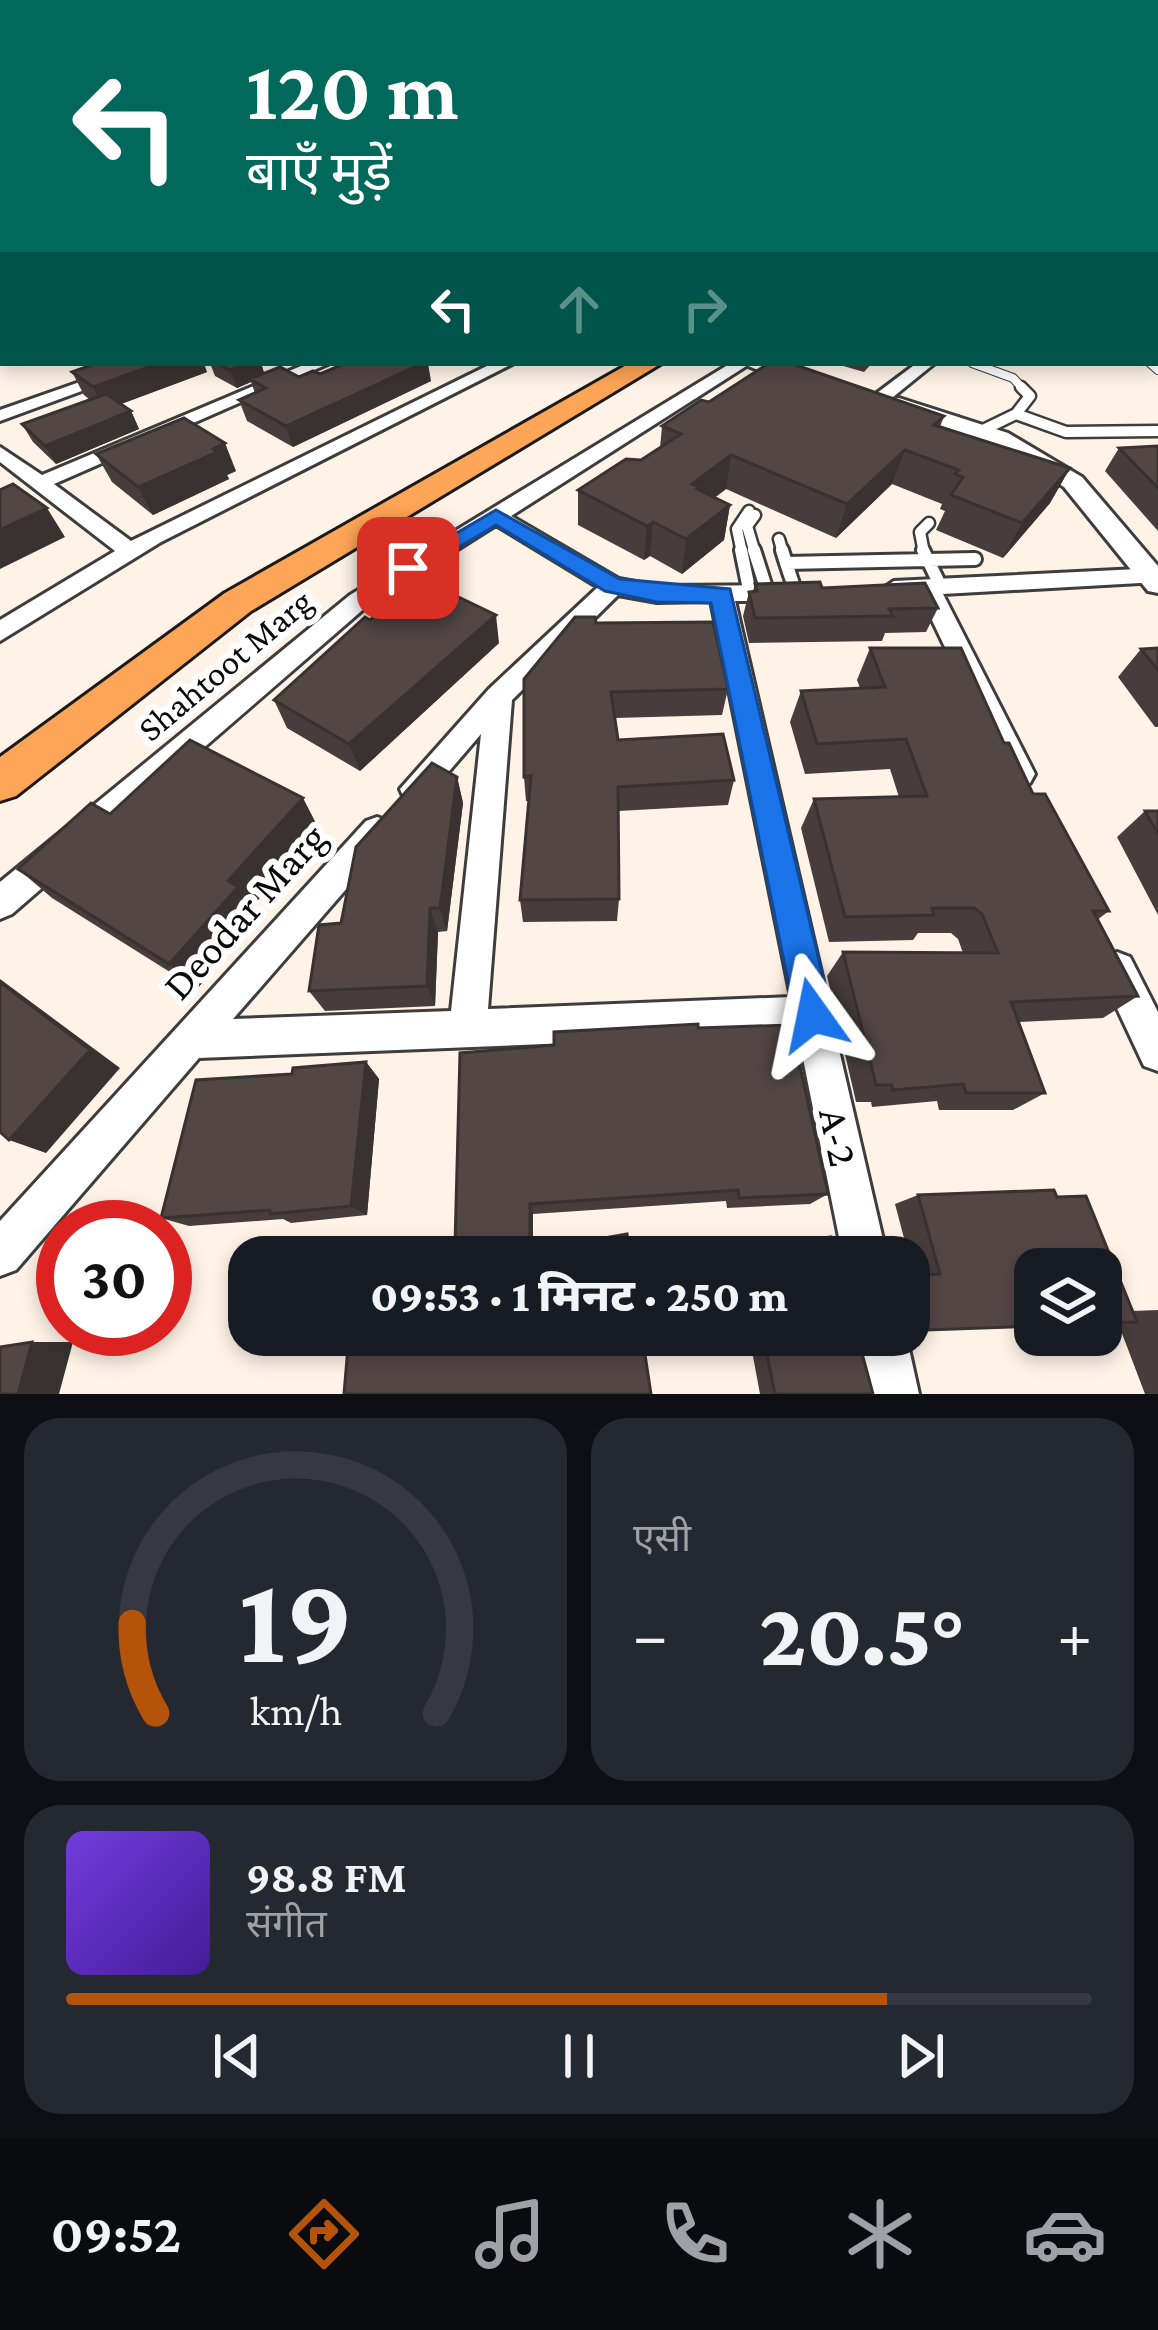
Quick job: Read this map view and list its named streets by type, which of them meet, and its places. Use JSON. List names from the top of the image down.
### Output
{
  "streets": {
    "street": ["Shahtoot Marg", "Deodar Marg", "A-2"]
  },
  "page": {
    "turn": ["120 m", "बाएँ मुड़ें"],
    "limit": "30",
    "trip": "09:53 · 1 मिनट · 250 m",
    "tile": "एसी",
    "heat": ["−", "20.5°", "+"],
    "song": ["98.8 FM", "संगीत"],
    "tabs": "09:52",
    "gauge": ["19", "km/h"]
  }
}
